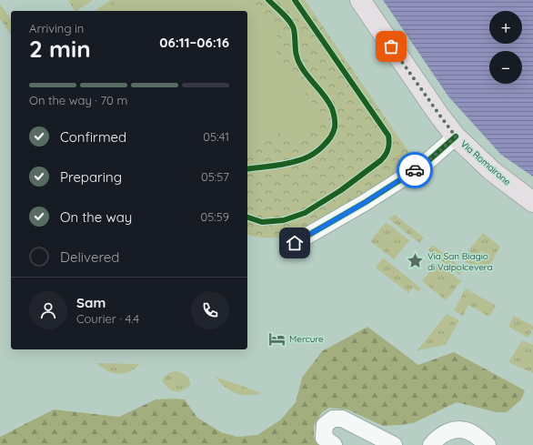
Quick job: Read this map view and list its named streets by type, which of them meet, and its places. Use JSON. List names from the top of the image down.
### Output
{
  "streets": {
    "main road": ["Via Romairone"]
  },
  "places": {
    "place": ["Via San Biagio di Valpolcevera"],
    "hotel": ["Mercure"]
  },
  "page": {
    "map_buttons": ["+", "−"],
    "heading": ["2 min", "Arriving in", "06:11–06:16"],
    "panel": ["Sam", "Courier · 4.4"],
    "bar": "On the way · 70 m",
    "list": [
      ["Confirmed", "05:41"],
      ["Preparing", "05:57"],
      ["On the way", "05:59"],
      "Delivered"
    ]
  }
}
